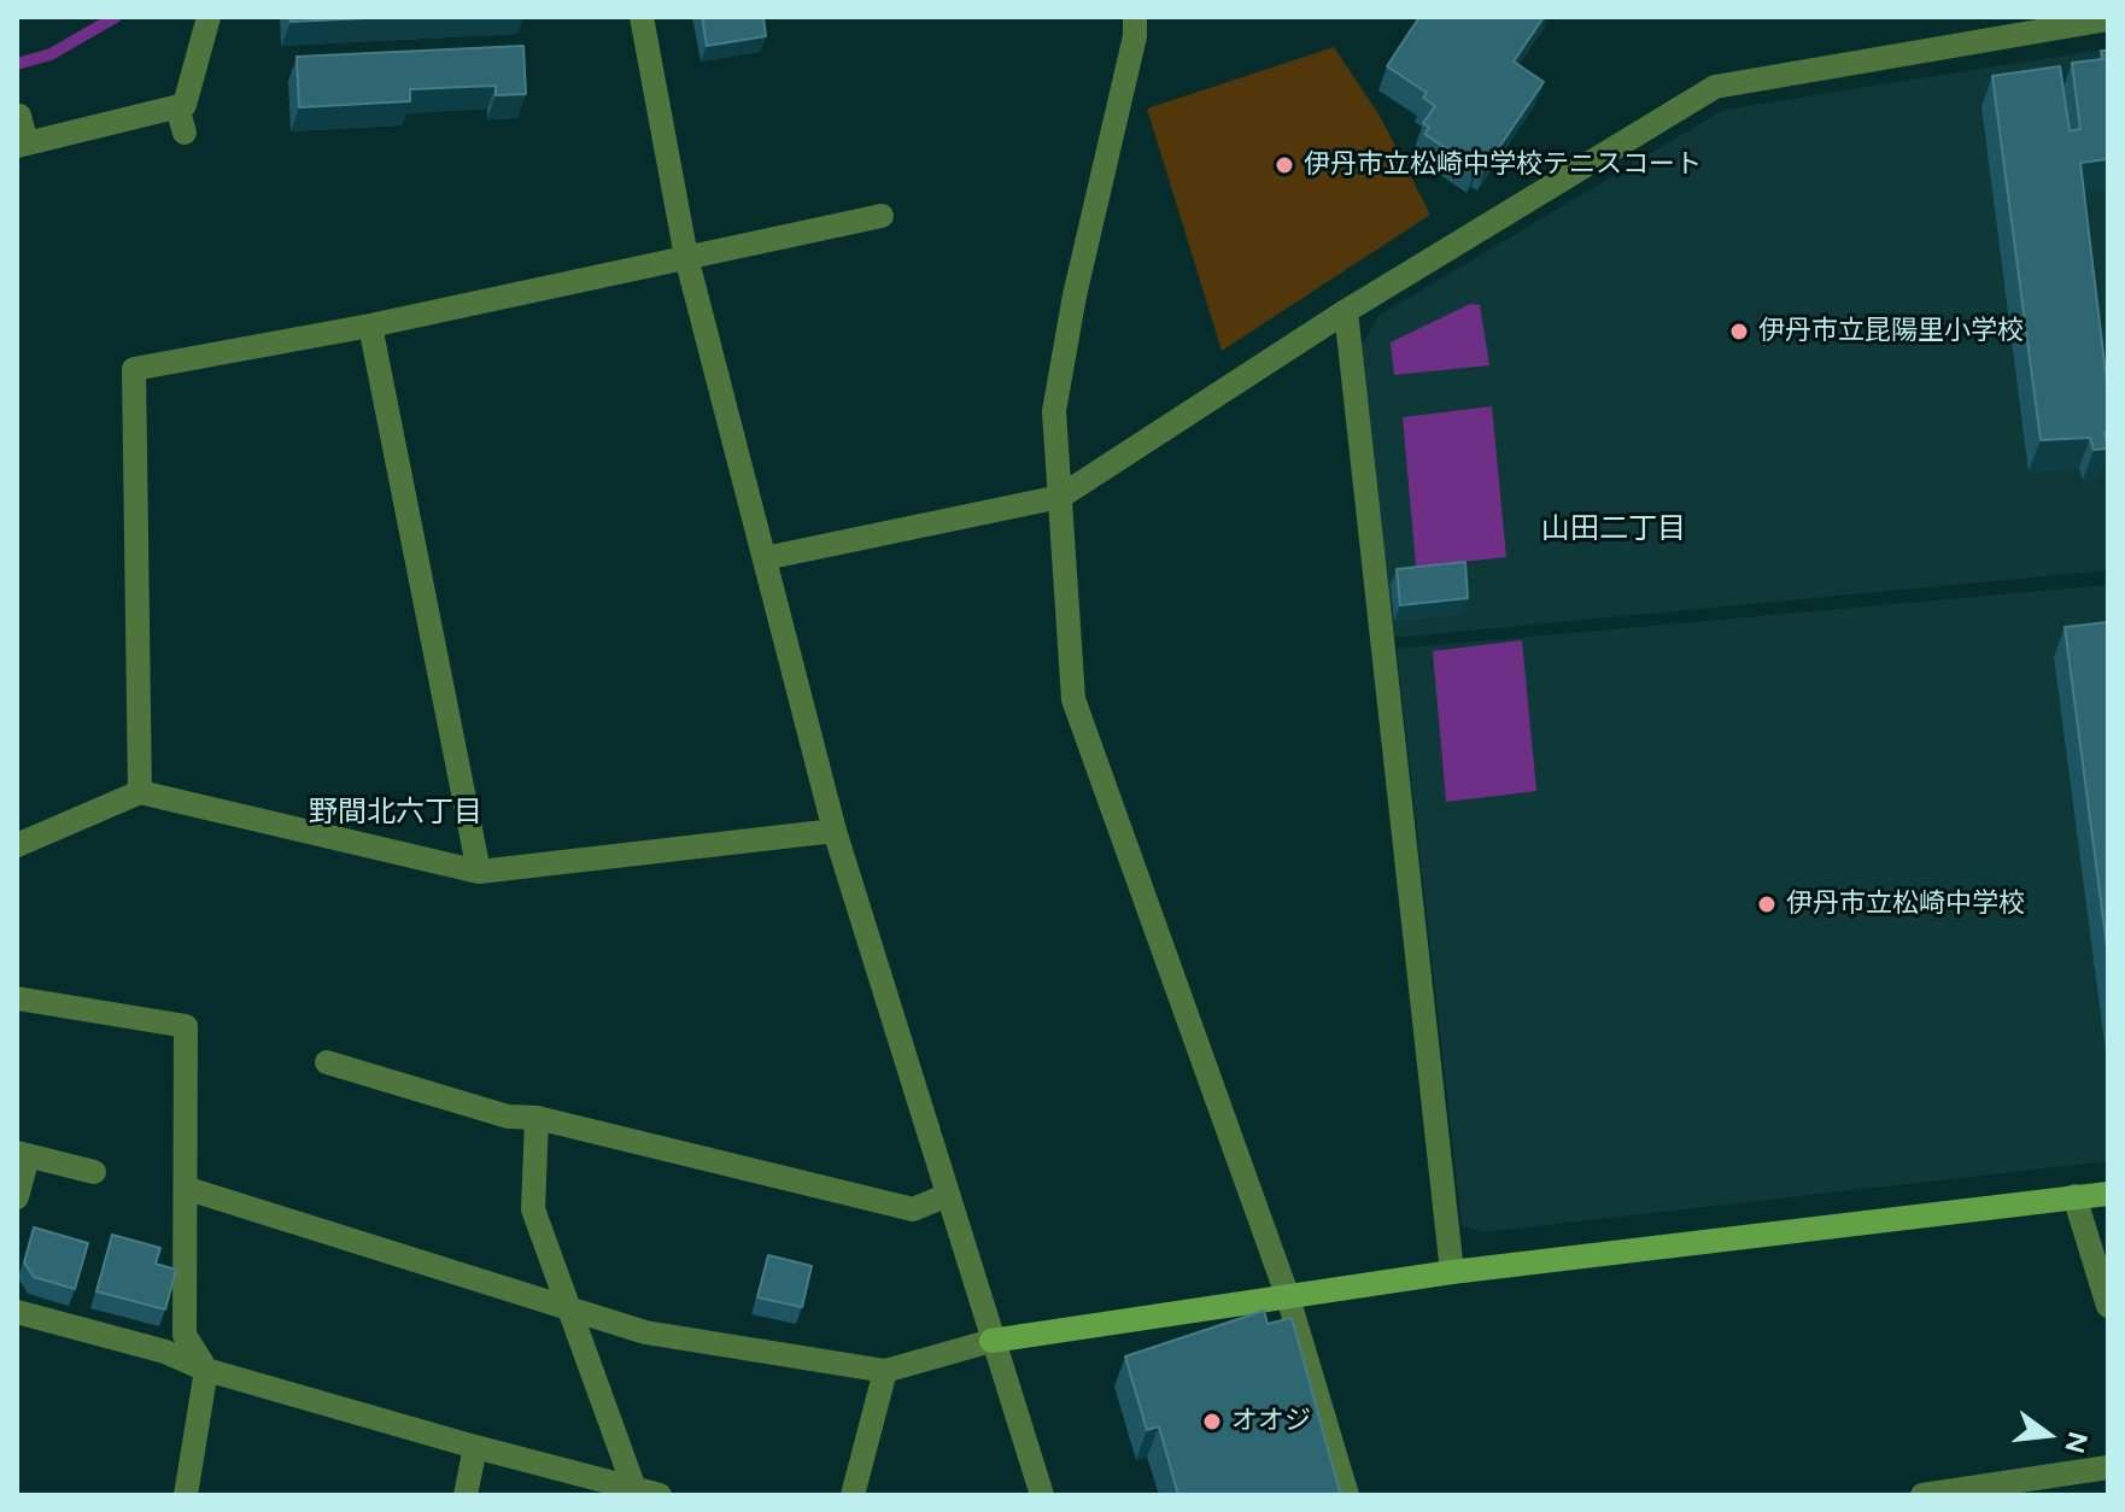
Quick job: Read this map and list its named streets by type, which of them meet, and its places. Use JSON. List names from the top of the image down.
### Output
{
  "districts": ["山田二丁目", "野間北六丁目"],
  "places": [
    "伊丹市立松崎中学校テニスコート",
    "伊丹市立昆陽里小学校",
    "伊丹市立松崎中学校",
    "オオジ"
  ],
  "north": "right"
}
